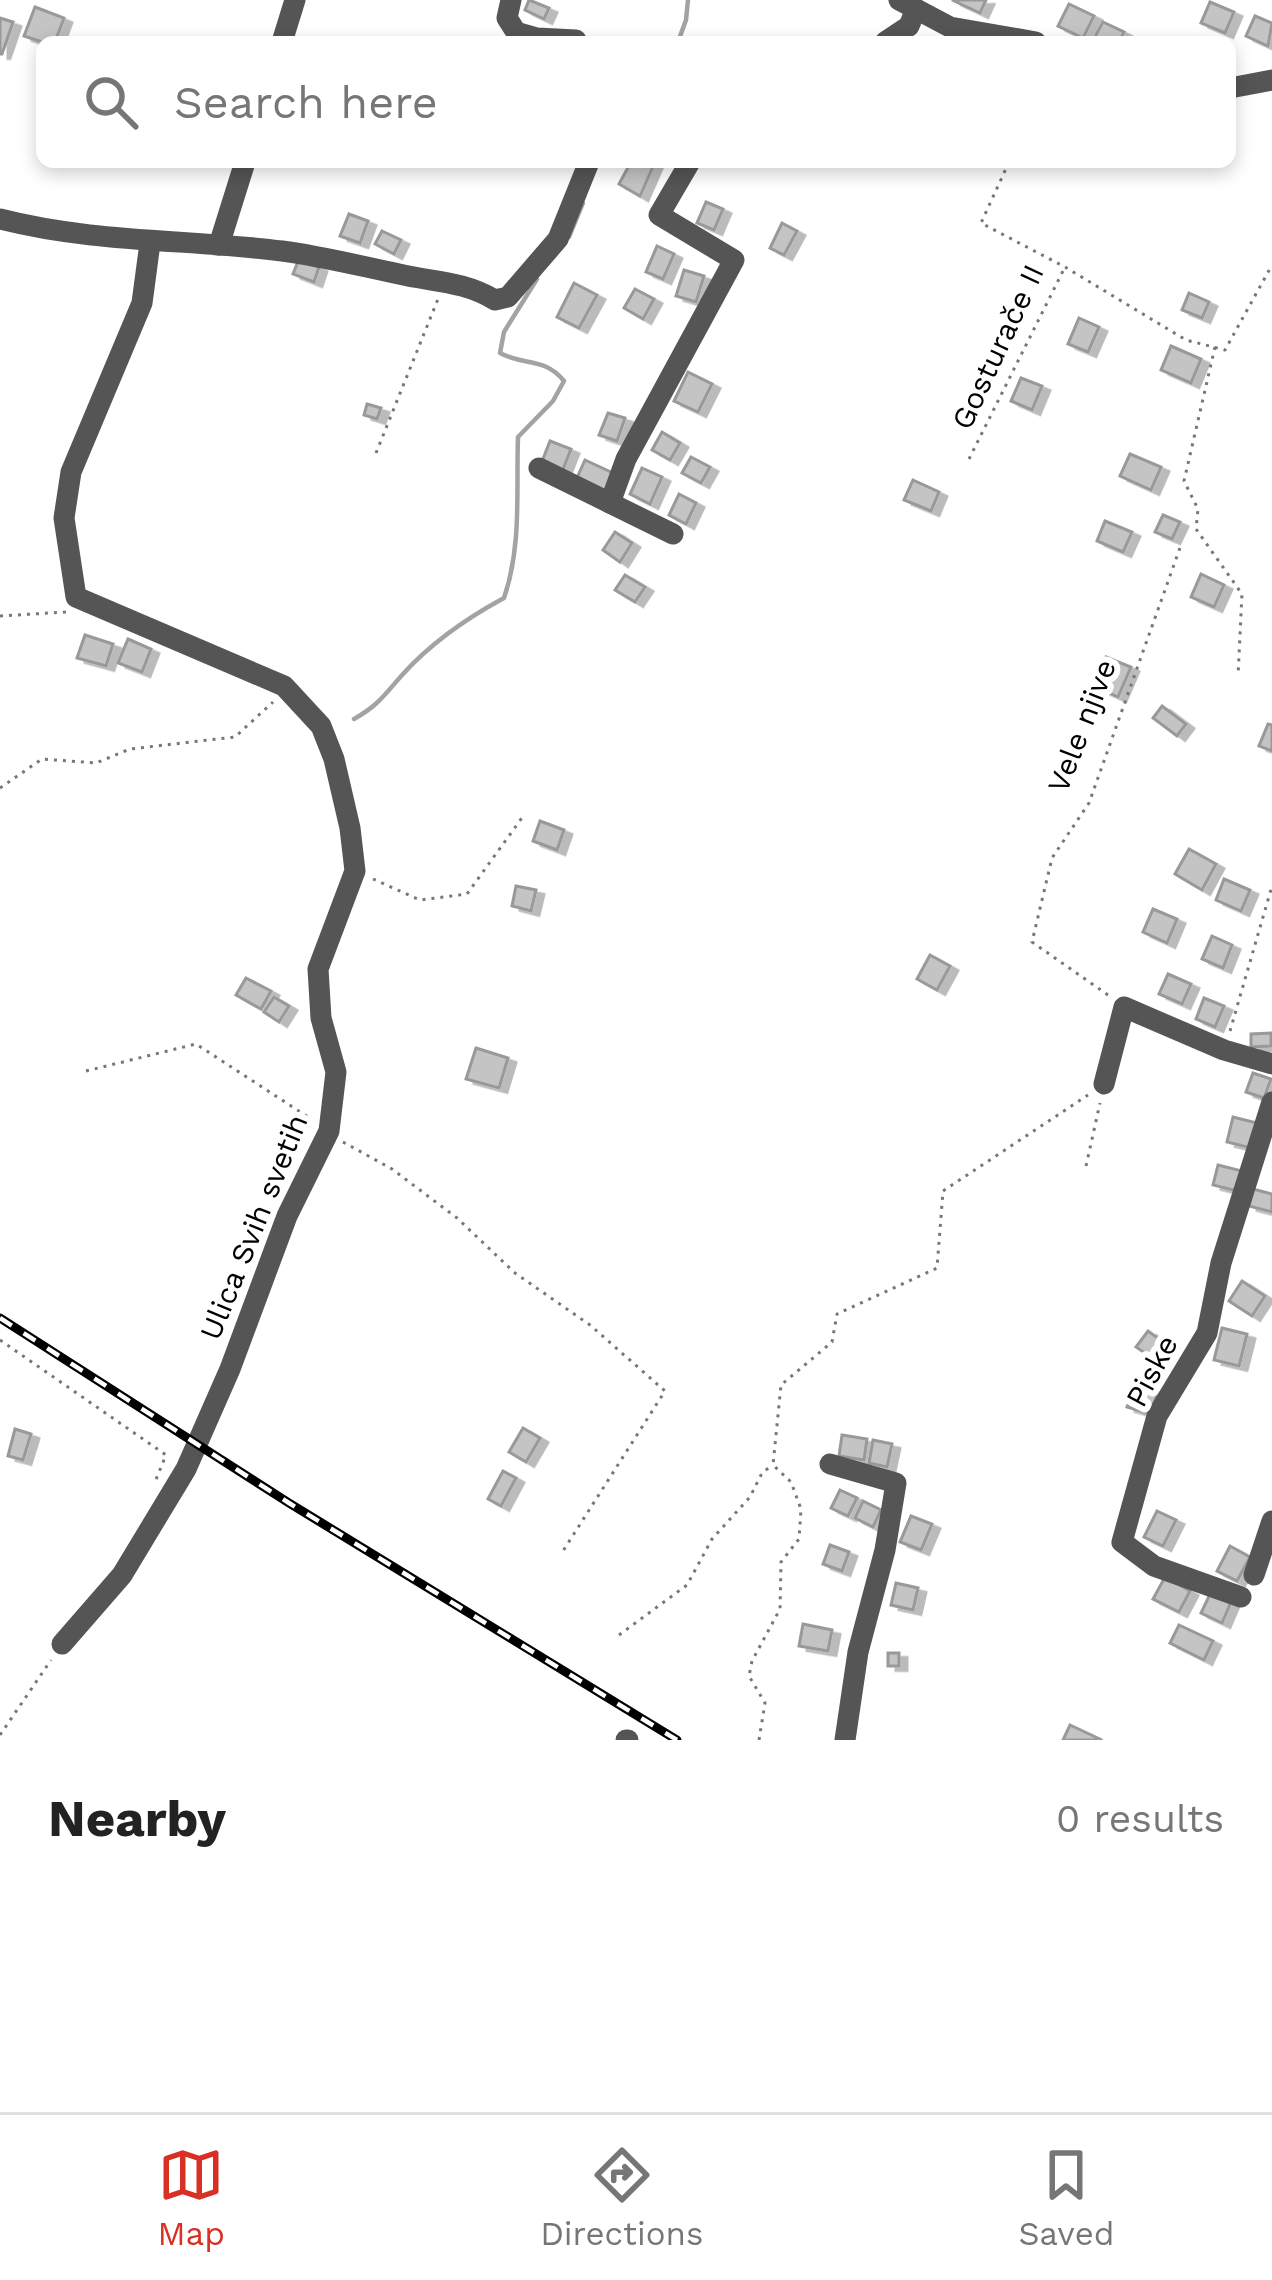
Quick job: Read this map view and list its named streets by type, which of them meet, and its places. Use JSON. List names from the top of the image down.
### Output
{
  "streets": {
    "street": ["Ulica Svih svetih", "Piske"],
    "path": ["Gosturače II", "Vele njive"]
  },
  "page": {
    "search": "Search here",
    "heading": ["Nearby", "0 results"],
    "nav": ["Map", "Directions", "Saved"]
  }
}
